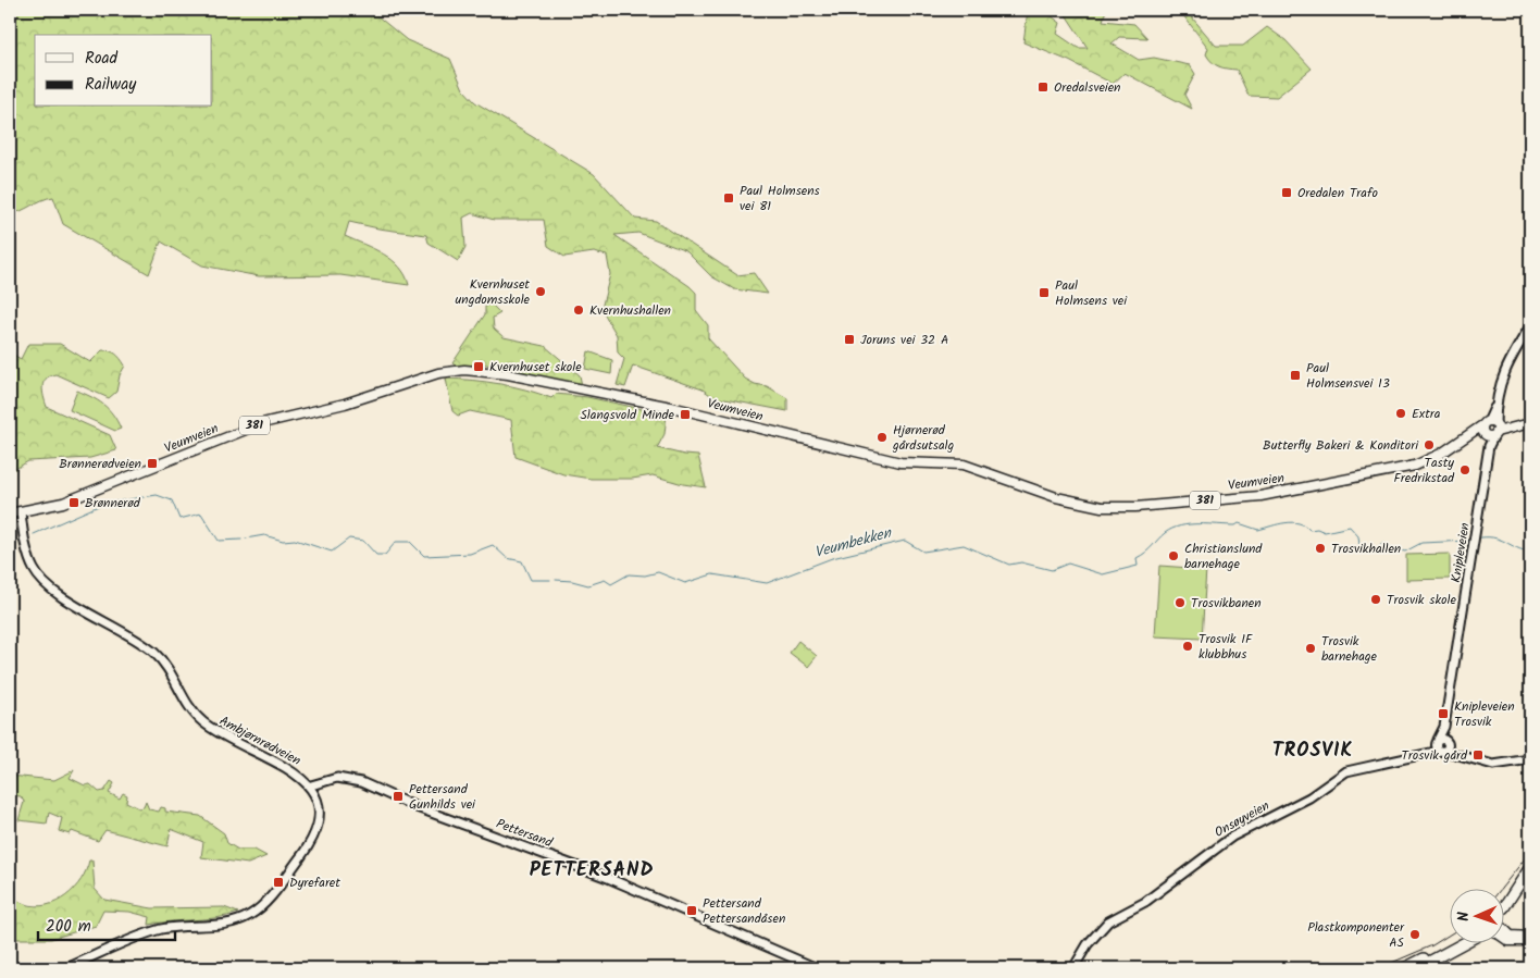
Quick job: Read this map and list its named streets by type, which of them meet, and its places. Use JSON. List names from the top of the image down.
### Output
{
  "streets": {
    "main road": ["Veumveien", "381"],
    "street": [
      "Knipleveien",
      "Ambjørnrødveien",
      "Onsøyveien",
      "Pettersand"
    ]
  },
  "crossings": [
    ["Veumveien", "Knipleveien"],
    ["Veumveien", "Ambjørnrødveien"],
    ["Knipleveien", "Onsøyveien"],
    ["Ambjørnrødveien", "Pettersand"]
  ],
  "districts": ["TROSVIK", "PETTERSAND"],
  "water": ["Veumbekken"],
  "places": {
    "transit": [
      "Oredalsveien",
      "Oredalen Trafo",
      "Paul Holmsens vei 81",
      "Paul Holmsens vei",
      "Joruns vei 32 A",
      "Kvernhuset skole",
      "Paul Holmsensvei 13",
      "Slangsvold Minde",
      "Brønnerødveien",
      "Brønnerød",
      "Knipleveien Trosvik",
      "Trosvik gård",
      "Pettersand Gunhilds vei",
      "Dyrefaret",
      "Pettersand Pettersandåsen"
    ],
    "other": [
      "Kvernhuset ungdomsskole",
      "Kvernhushallen",
      "Extra",
      "Hjørnerød gårdsutsalg",
      "Butterfly Bakeri & Konditori",
      "Tasty Fredrikstad",
      "Trosvikhallen",
      "Christianslund barnehage",
      "Trosvik skole",
      "Trosvikbanen",
      "Trosvik IF klubbhus",
      "Trosvik barnehage",
      "Plastkomponenter AS"
    ]
  },
  "legend": ["Road", "Railway"],
  "scale_bar": "200 m",
  "north": "left"
}
